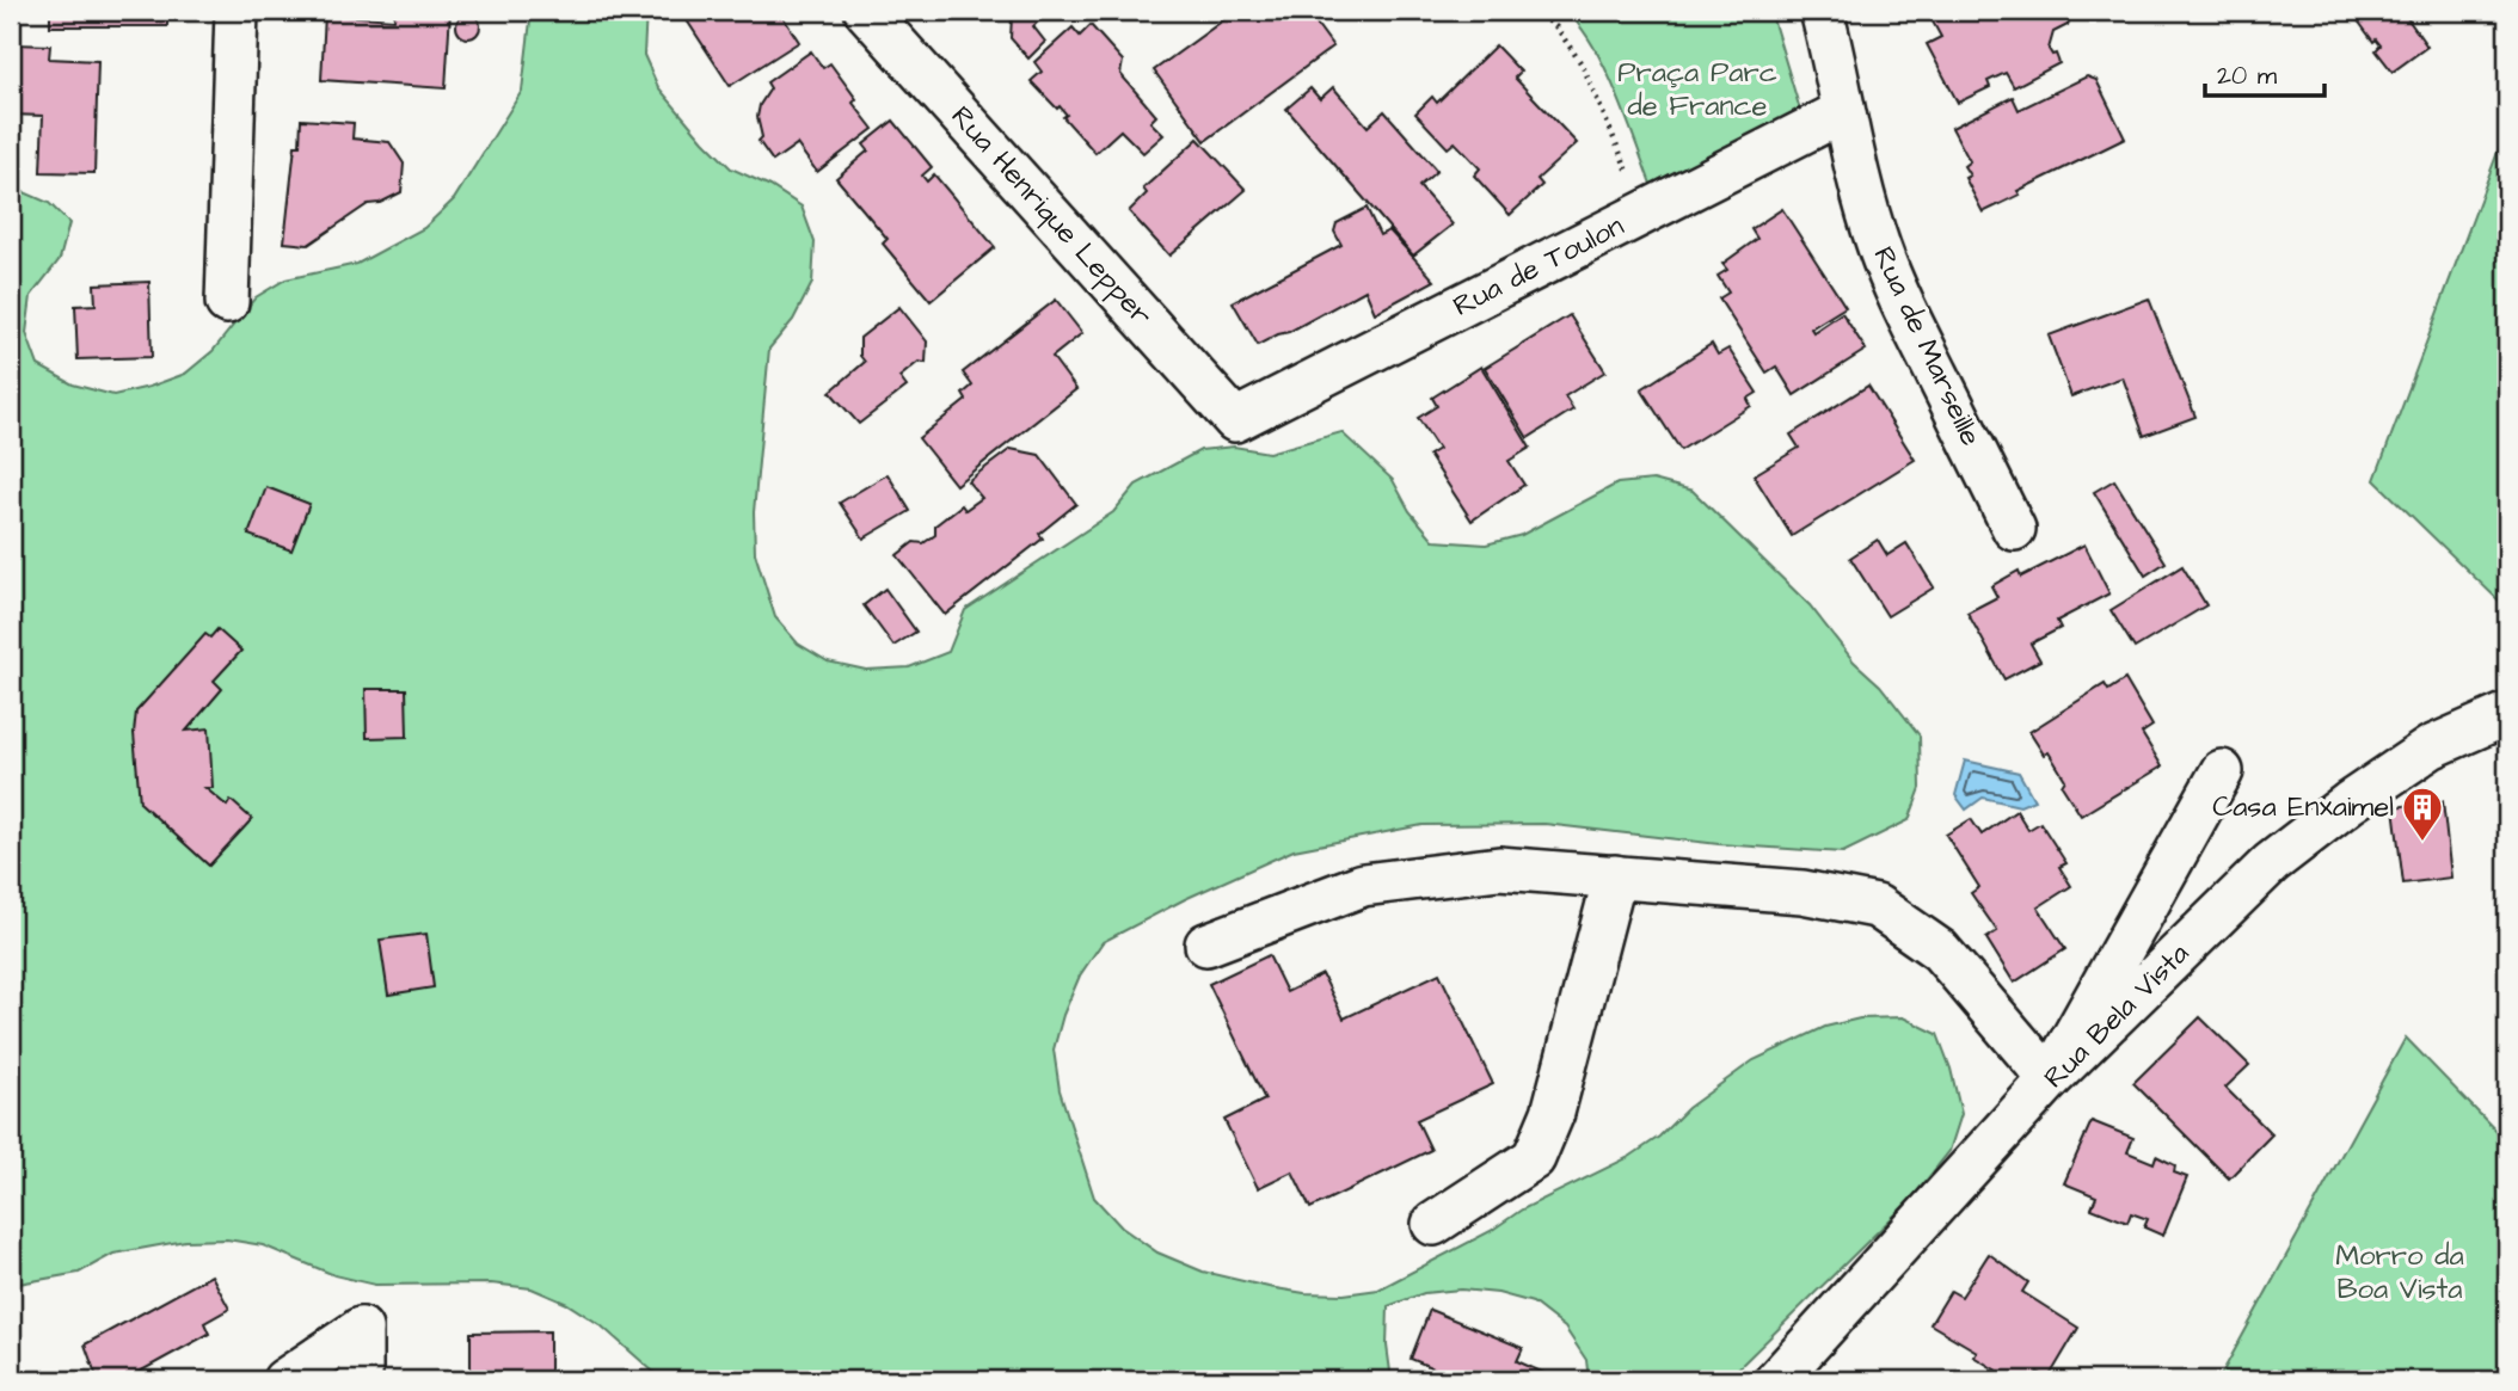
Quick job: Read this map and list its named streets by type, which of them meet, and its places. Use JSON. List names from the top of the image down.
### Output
{
  "streets": {
    "street": [
      "Rua Henrique Lepper",
      "Rua de Toulon",
      "Rua de Marseille",
      "Rua Bela Vista"
    ]
  },
  "crossings": [
    ["Rua Henrique Lepper", "Rua de Toulon"],
    ["Rua de Toulon", "Rua de Marseille"]
  ],
  "parks": ["Praça Parc de France", "Morro da Boa Vista"],
  "places": {
    "building": ["Casa Enxaimel"]
  },
  "scale_bar": "20 m"
}
